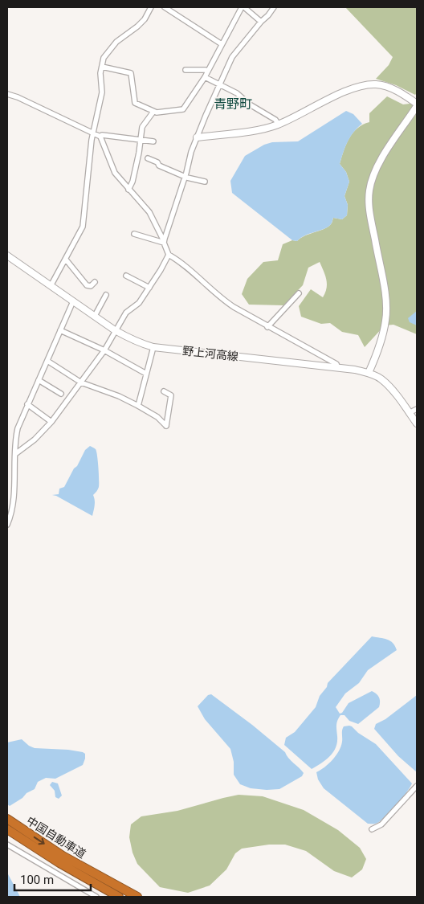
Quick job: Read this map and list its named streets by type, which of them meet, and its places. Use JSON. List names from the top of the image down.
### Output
{
  "streets": {
    "highway": ["中国自動車道"],
    "street": ["野上河高線"]
  },
  "districts": ["青野町"],
  "scale_bar": "100 m"
}
